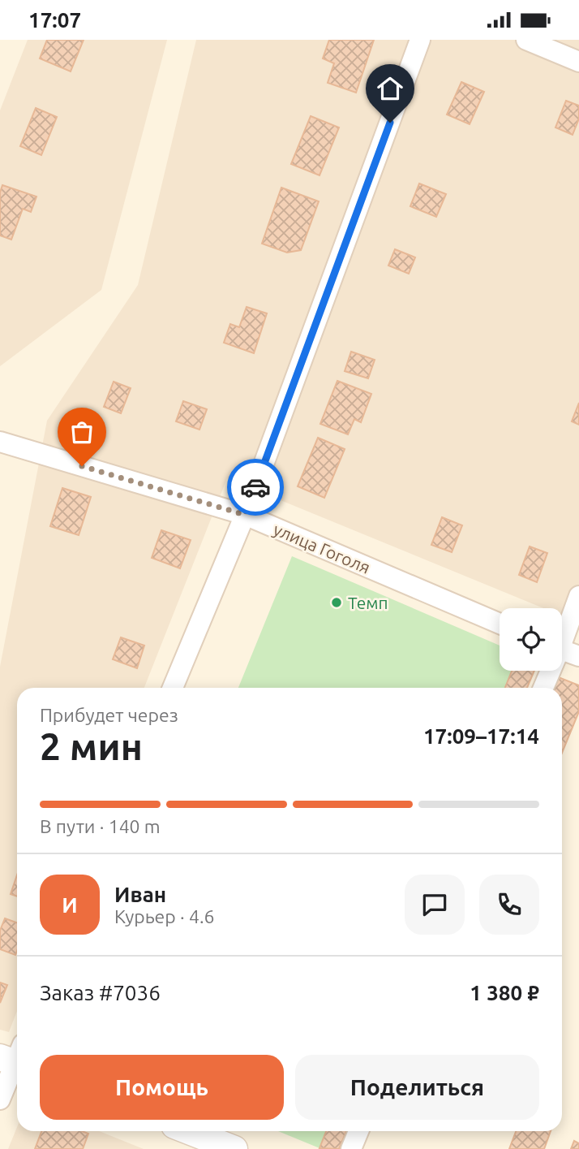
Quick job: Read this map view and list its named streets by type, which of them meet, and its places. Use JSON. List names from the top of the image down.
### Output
{
  "streets": {
    "street": ["улица Гоголя"]
  },
  "places": ["Темп"],
  "page": {
    "status": "17:07",
    "heading": ["2 мин", "Прибудет через", "17:09–17:14"],
    "panel": [
      "Иван",
      "Курьер · 4.6",
      "Заказ #7036",
      "1 380 ₽"
    ],
    "bar": "В пути · 140 m",
    "round": "И",
    "buttons": ["Помощь", "Поделиться"]
  }
}
